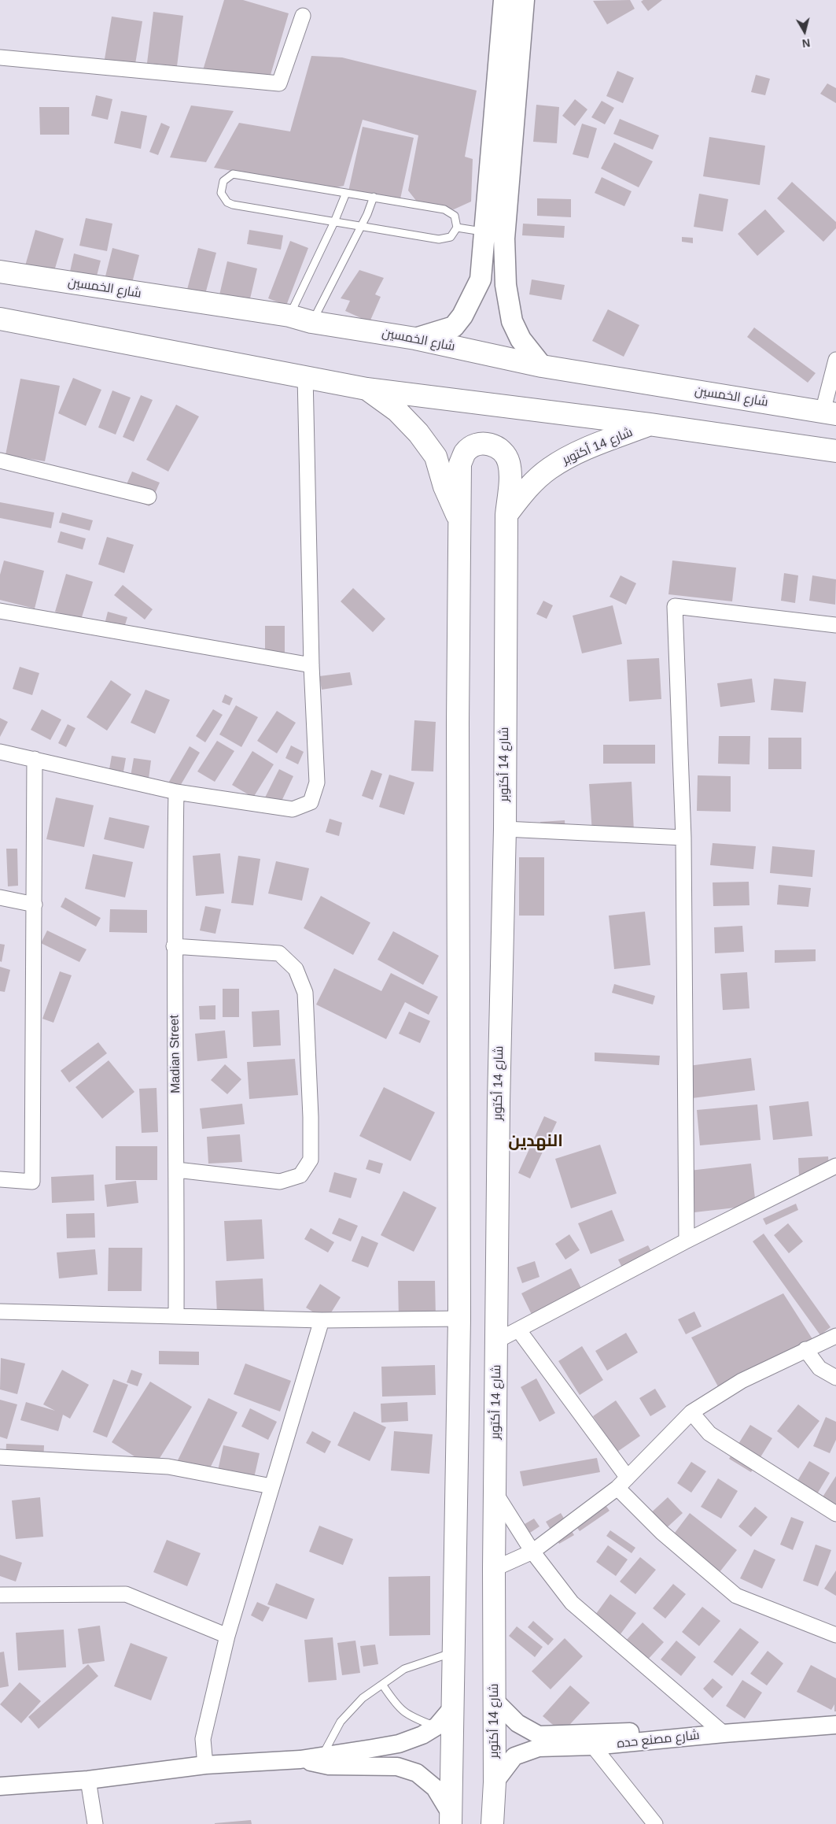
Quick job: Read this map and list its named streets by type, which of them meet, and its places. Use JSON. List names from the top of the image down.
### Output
{
  "streets": {
    "main road": ["شارع الخمسين", "شارع 14 أكتوبر"],
    "street": ["Madian Street", "شارع مصنع حده"]
  },
  "crossings": [
    ["شارع 14 أكتوبر", "شارع مصنع حده"]
  ],
  "districts": ["النهدين"],
  "north": "bottom"
}
